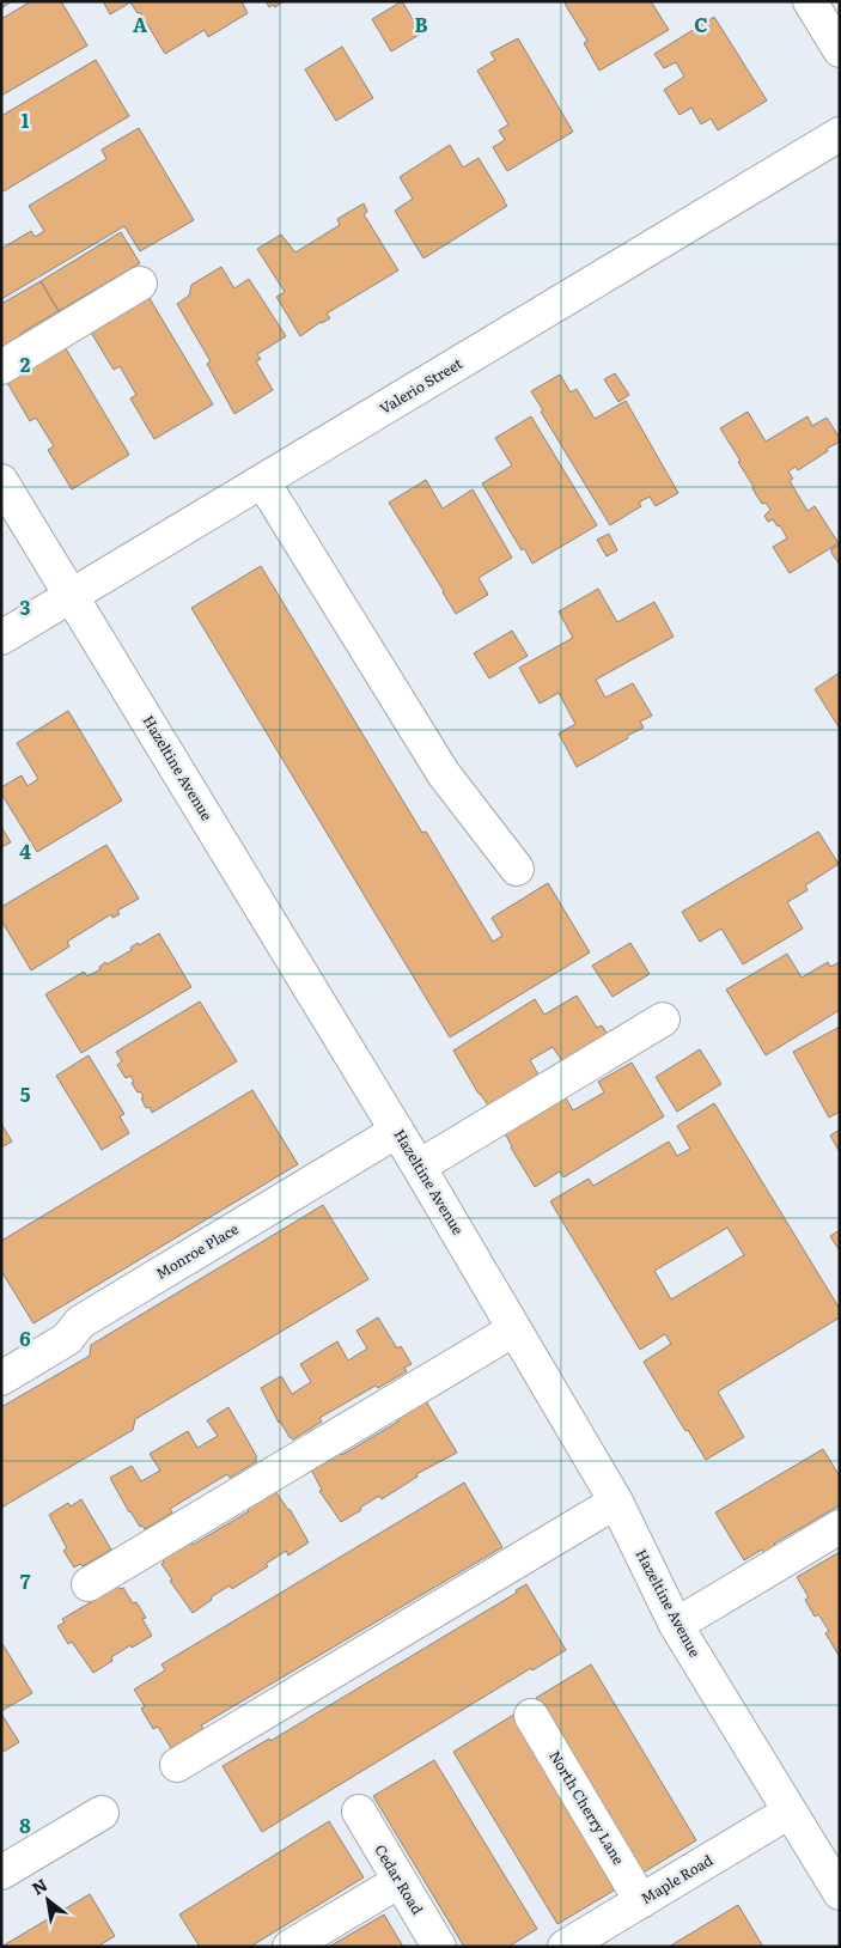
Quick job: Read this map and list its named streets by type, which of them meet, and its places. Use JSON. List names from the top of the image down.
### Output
{
  "streets": {
    "street": [
      "Valerio Street",
      "Hazeltine Avenue",
      "Monroe Place",
      "North Cherry Lane",
      "Cedar Road",
      "Maple Road"
    ]
  },
  "crossings": [
    ["Valerio Street", "Hazeltine Avenue"],
    ["Hazeltine Avenue", "Monroe Place"],
    ["Hazeltine Avenue", "Maple Road"],
    ["North Cherry Lane", "Maple Road"]
  ],
  "north": "top left",
  "grid": {
    "columns": ["A", "B", "C"],
    "rows": [
      "1",
      "2",
      "3",
      "4",
      "5",
      "6",
      "7",
      "8"
    ]
  }
}
